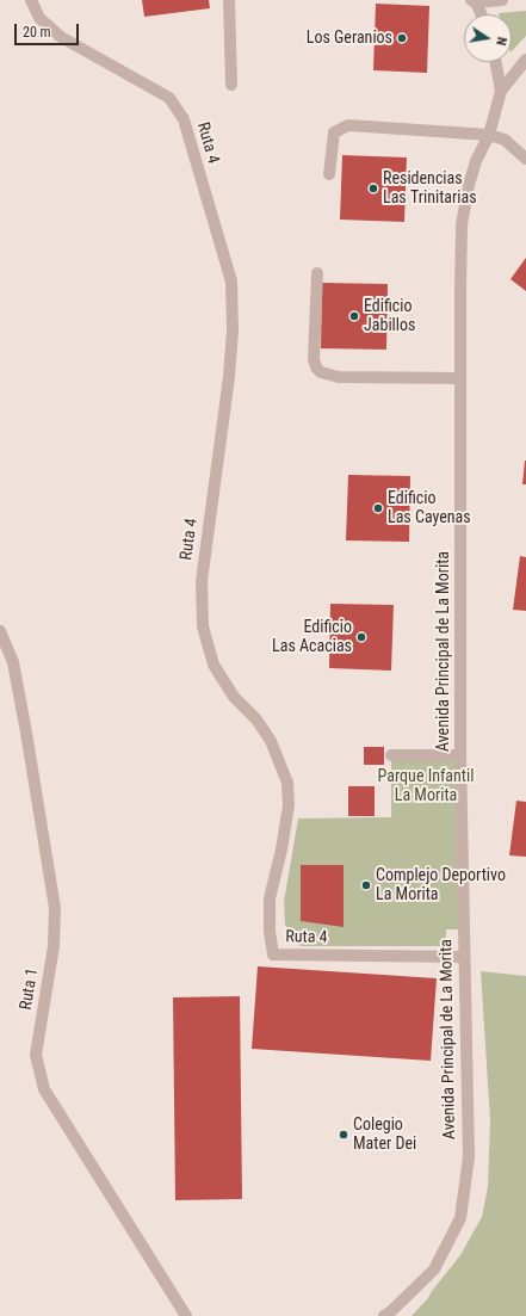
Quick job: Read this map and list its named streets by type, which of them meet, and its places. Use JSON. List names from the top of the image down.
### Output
{
  "streets": {
    "street": ["Ruta 4", "Avenida Principal de La Morita", "Ruta 1"]
  },
  "crossings": [
    ["Ruta 4", "Avenida Principal de La Morita"]
  ],
  "parks": ["Parque Infantil La Morita"],
  "places": [
    "Los Geranios",
    "Residencias Las Trinitarias",
    "Edificio Jabillos",
    "Edificio Las Cayenas",
    "Edificio Las Acacias",
    "Complejo Deportivo La Morita",
    "Colegio Mater Dei"
  ],
  "scale_bar": "20 m",
  "north": "right"
}
